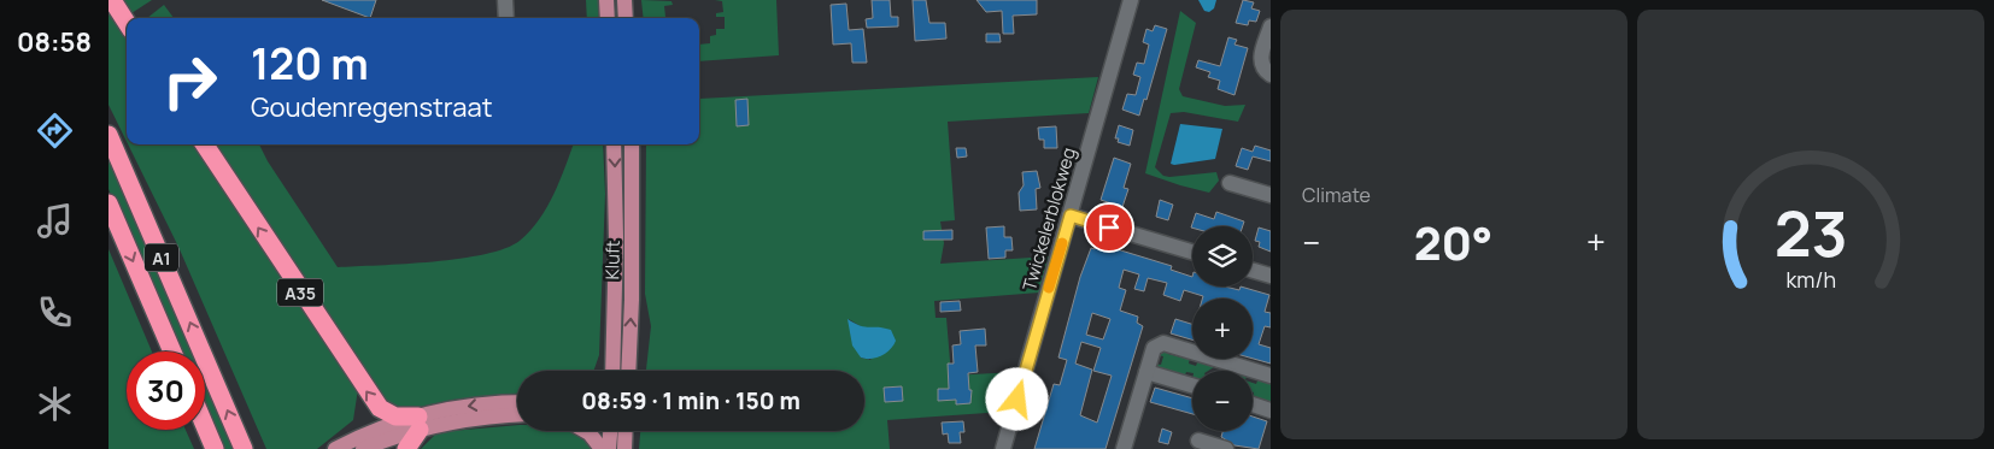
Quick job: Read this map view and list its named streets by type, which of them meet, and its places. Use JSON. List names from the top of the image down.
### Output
{
  "streets": {
    "highway": ["A1", "A35"],
    "main road": ["Kluft"],
    "street": ["Twickelerblokweg"]
  },
  "page": {
    "tabs": "08:58",
    "tile": "Climate",
    "turn": ["120 m", "Goudenregenstraat"],
    "heat": ["−", "20°", "+"],
    "map_buttons": ["+", "−"],
    "limit": "30",
    "trip": "08:59 · 1 min · 150 m",
    "gauge": ["23", "km/h"]
  }
}
